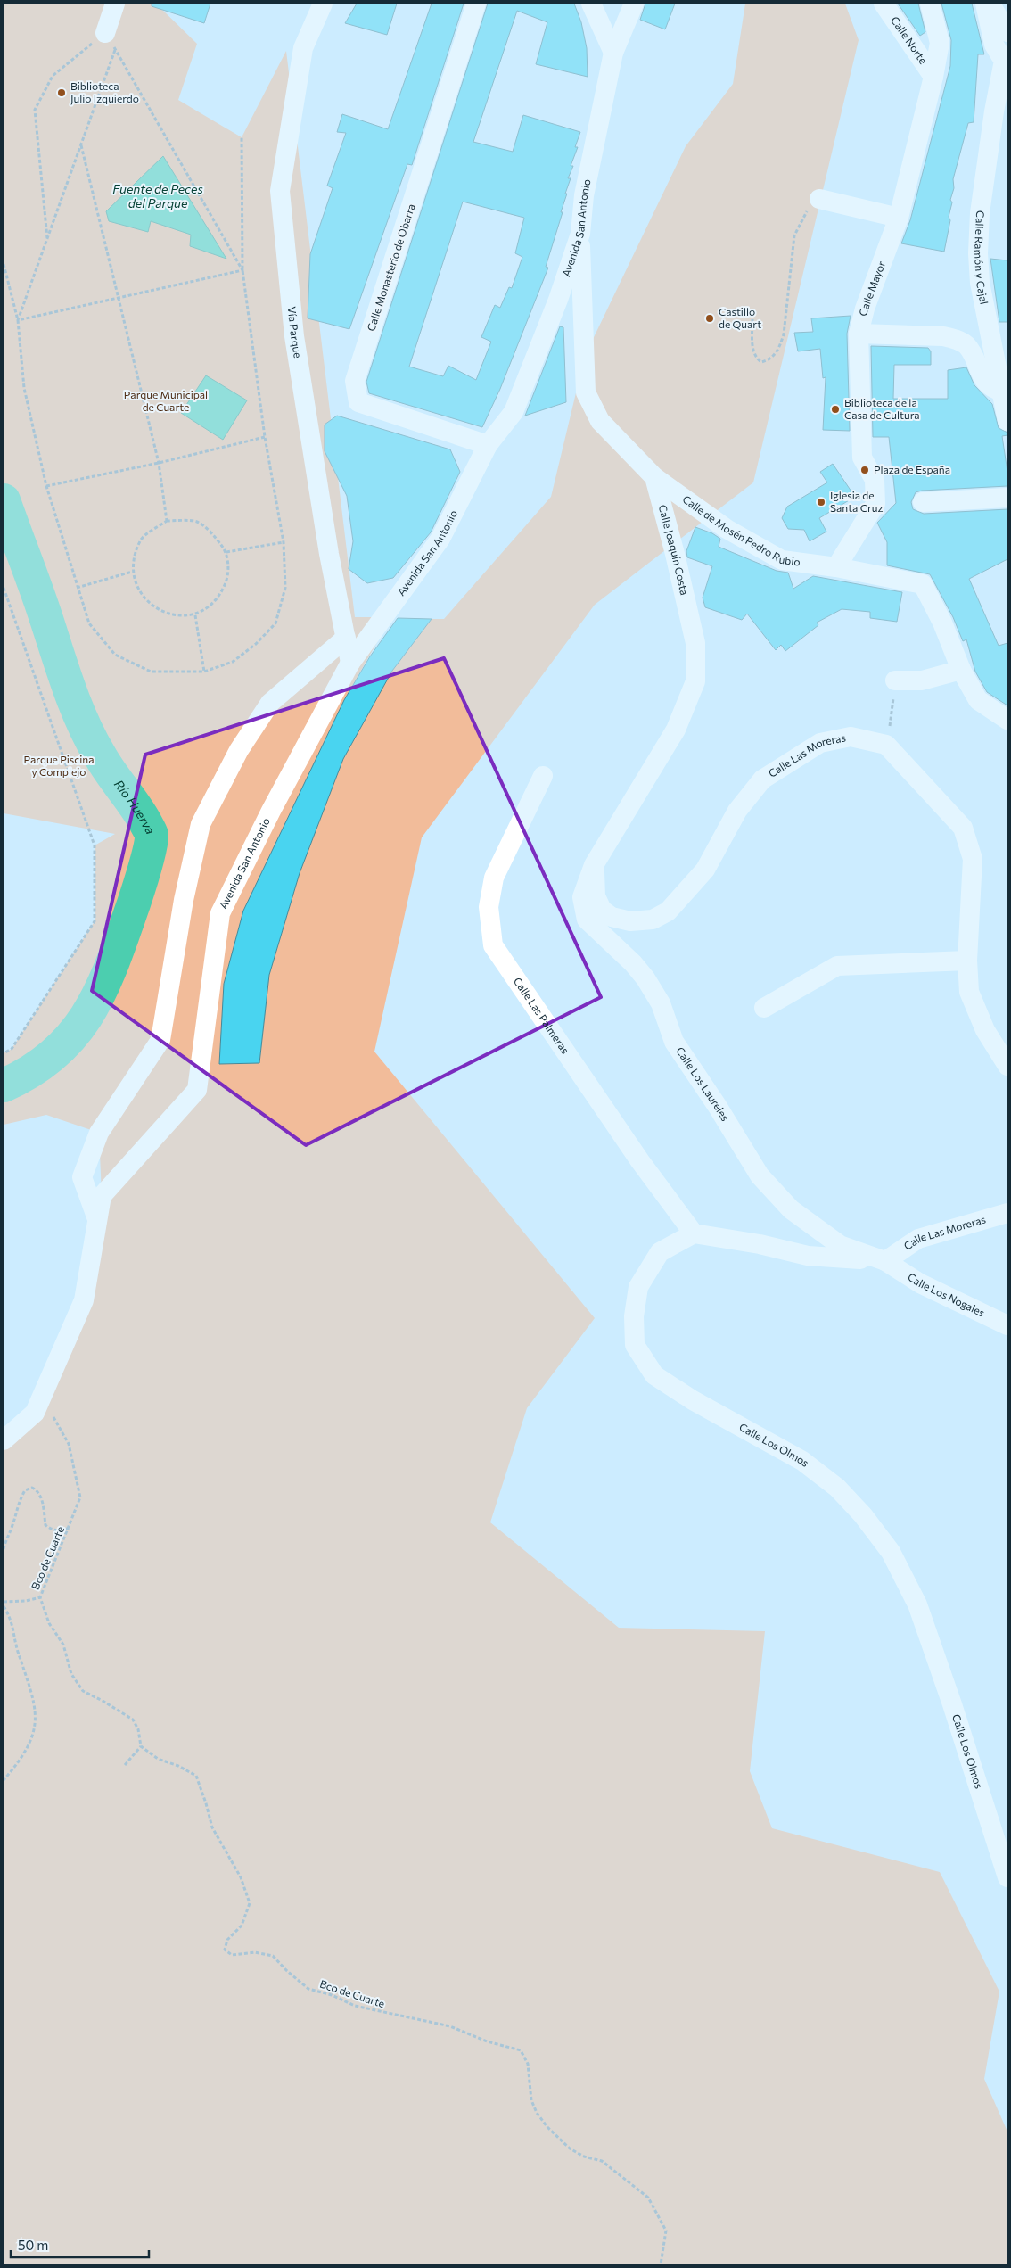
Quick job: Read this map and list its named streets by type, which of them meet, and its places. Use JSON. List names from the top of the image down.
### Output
{
  "streets": {
    "street": [
      "Calle Norte",
      "Avenida San Antonio",
      "Calle Ramón y Cajal",
      "Calle Monasterio de Obarra",
      "Calle Mayor",
      "Vía Parque",
      "Calle de Mosén Pedro Rubio",
      "Calle Joaquín Costa",
      "Calle Las Moreras",
      "Calle Las Palmeras",
      "Calle Los Laureles",
      "Calle Los Nogales",
      "Calle Los Olmos"
    ],
    "path": ["Bco de Cuarte"]
  },
  "crossings": [
    ["Calle Norte", "Calle Mayor"],
    ["Avenida San Antonio", "Calle Monasterio de Obarra"],
    ["Avenida San Antonio", "Vía Parque"],
    ["Avenida San Antonio", "Calle Joaquín Costa"],
    ["Calle Mayor", "Calle de Mosén Pedro Rubio"],
    ["Calle de Mosén Pedro Rubio", "Calle Joaquín Costa"],
    ["Calle Joaquín Costa", "Calle Las Moreras"],
    ["Calle Joaquín Costa", "Calle Los Laureles"],
    ["Calle Las Moreras", "Calle Los Laureles"],
    ["Calle Las Moreras", "Calle Los Nogales"],
    ["Calle Las Palmeras", "Calle Los Olmos"],
    ["Calle Los Laureles", "Calle Los Nogales"]
  ],
  "water": ["Fuente de Peces del Parque", "Río Huerva"],
  "parks": ["Parque Municipal de Cuarte", "Parque Piscina y Complejo"],
  "places": [
    "Biblioteca Julio Izquierdo",
    "Castillo de Quart",
    "Biblioteca de la Casa de Cultura",
    "Plaza de España",
    "Iglesia de Santa Cruz"
  ],
  "scale_bar": "50 m"
}
